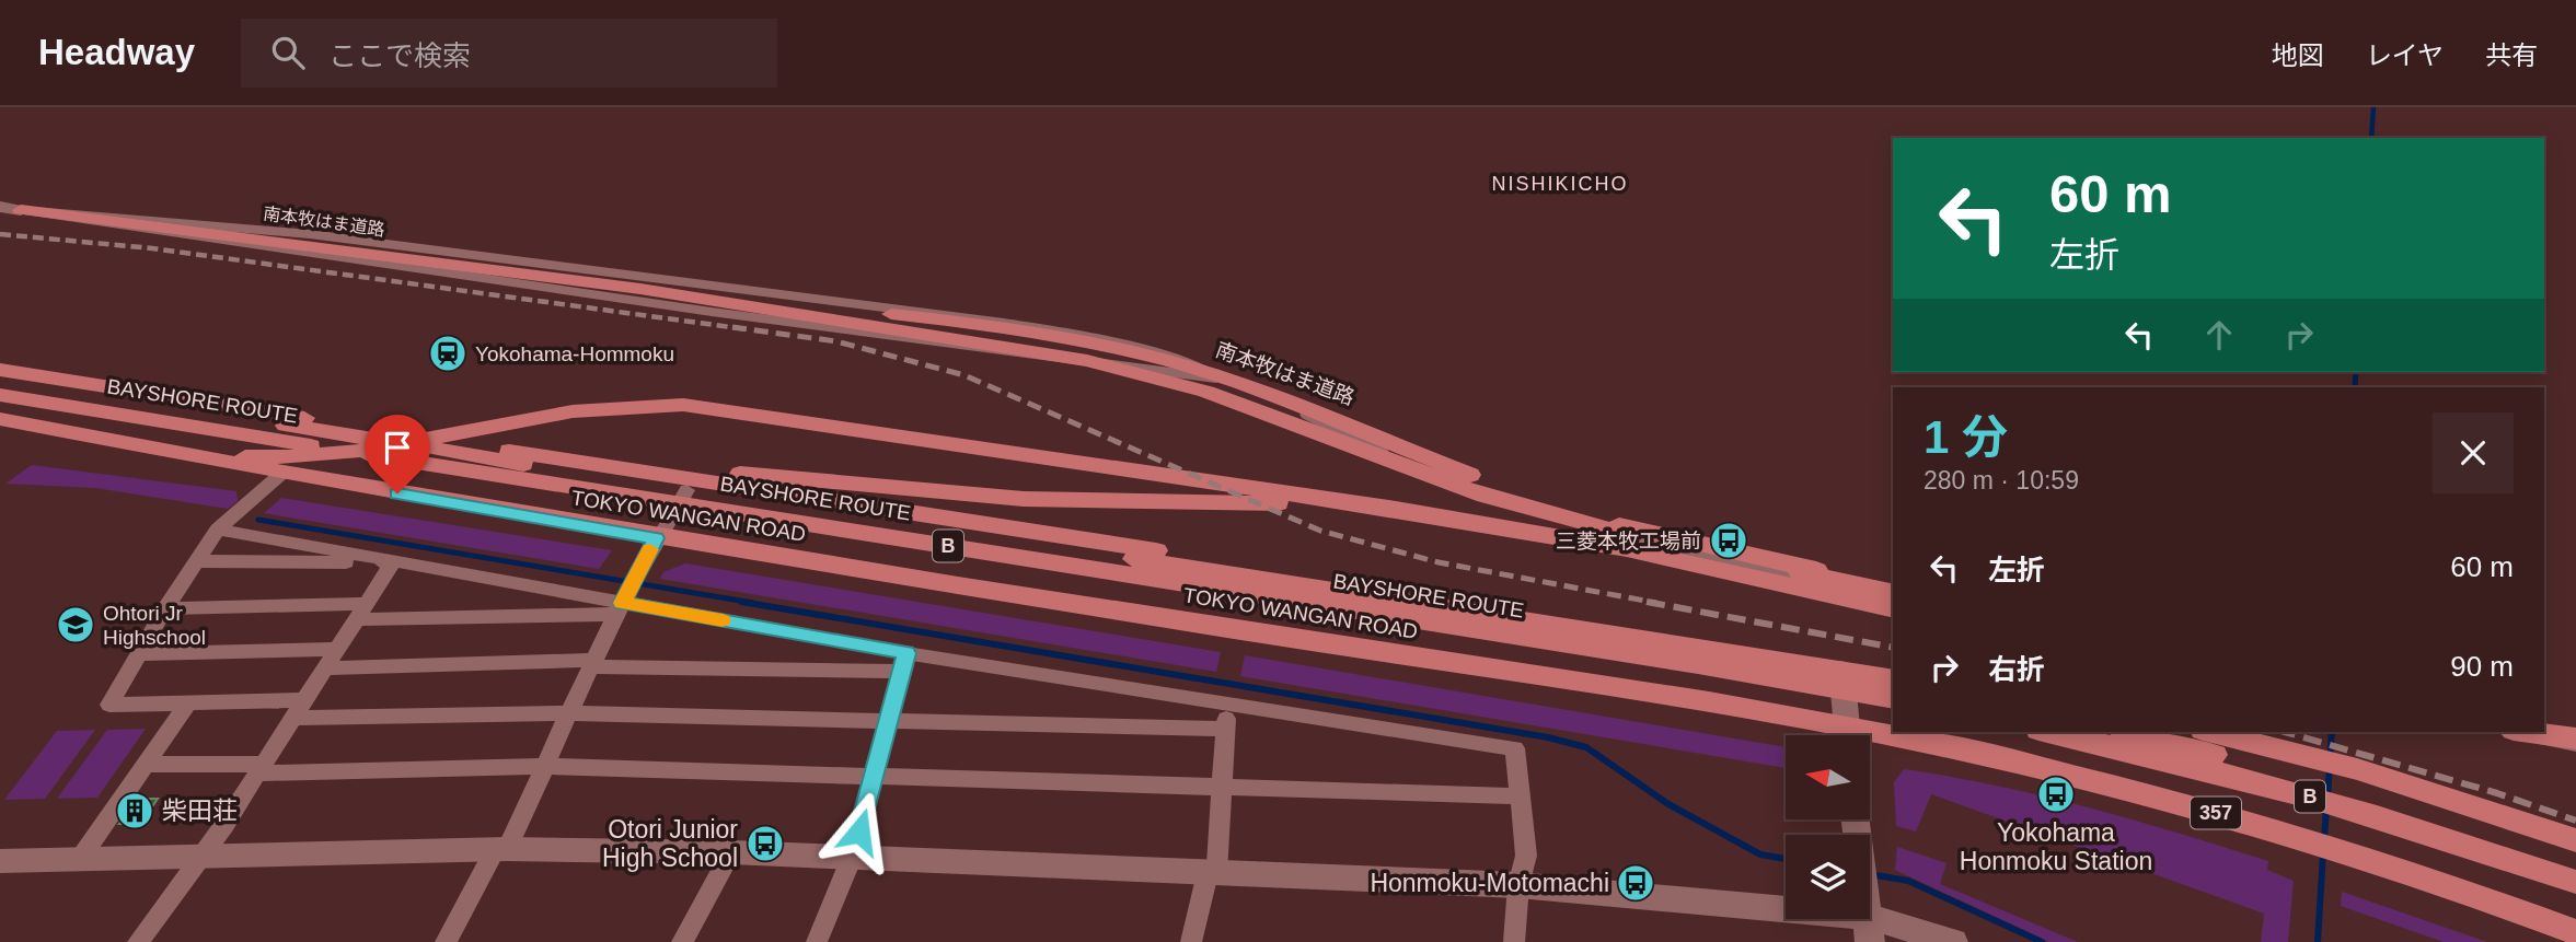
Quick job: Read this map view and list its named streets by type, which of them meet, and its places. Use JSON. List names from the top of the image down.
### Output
{
  "streets": {
    "highway": [
      "南本牧はま道路",
      "BAYSHORE ROUTE",
      "TOKYO WANGAN ROAD",
      "B",
      "357"
    ]
  },
  "districts": ["NISHIKICHO"],
  "places": {
    "station": ["Yokohama-Hommoku"],
    "bus stop": [
      "三菱本牧工場前",
      "Yokohama Honmoku Station",
      "Otori Junior High School",
      "Honmoku-Motomachi"
    ],
    "school or university": ["Ohtori Jr Highschool"],
    "building": ["柴田荘"]
  },
  "north": "left",
  "page": {
    "header": "Headway",
    "search": "ここで検索",
    "nav": ["地図", "レイヤ", "共有"],
    "turn": ["60 m", "左折"],
    "heading": ["1 分", "280 m · 10:59"],
    "list": [
      {
        "name": "左折",
        "value": "60 m"
      },
      {
        "name": "右折",
        "value": "90 m"
      }
    ]
  }
}
